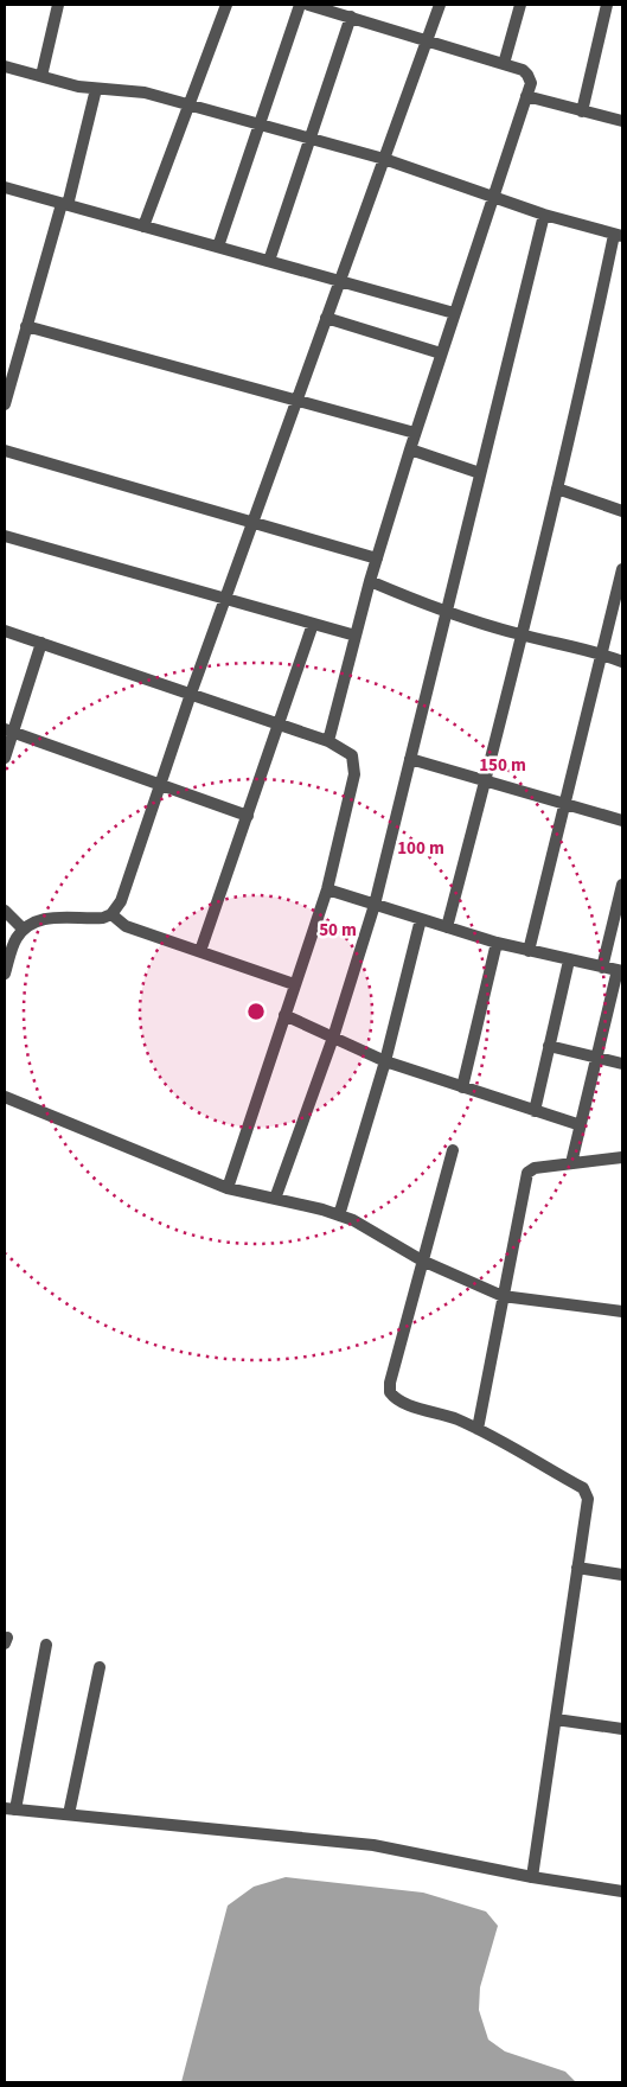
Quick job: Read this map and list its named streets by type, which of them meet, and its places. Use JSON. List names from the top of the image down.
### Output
{
  "rings": ["150 m", "100 m", "50 m"]
}
